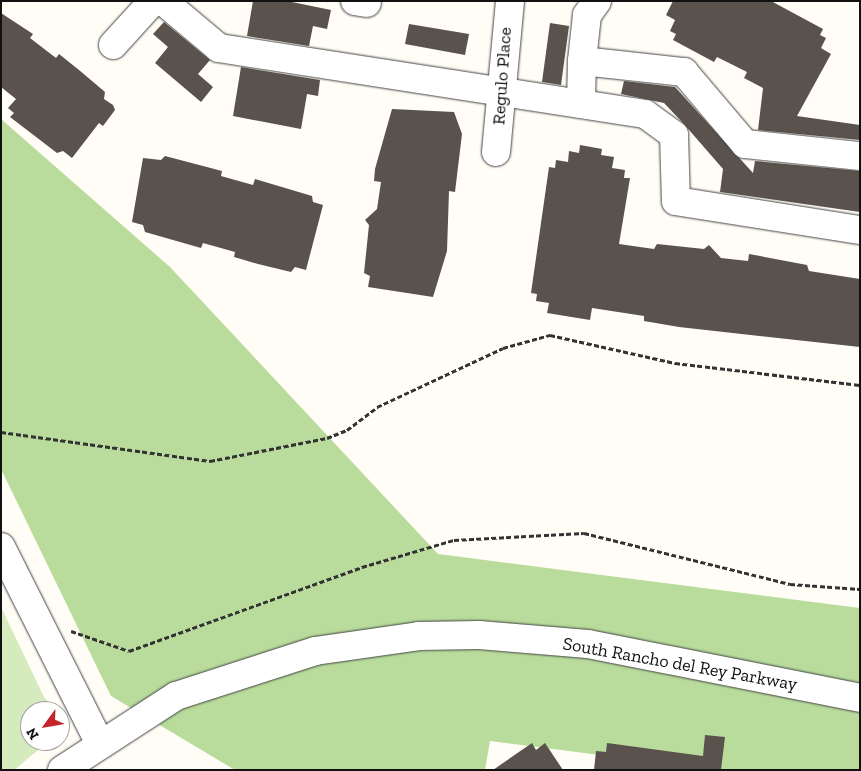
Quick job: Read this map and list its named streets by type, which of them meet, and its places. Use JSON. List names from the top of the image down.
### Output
{
  "streets": {
    "street": ["Regulo Place", "South Rancho del Rey Parkway"]
  },
  "north": "bottom left"
}
